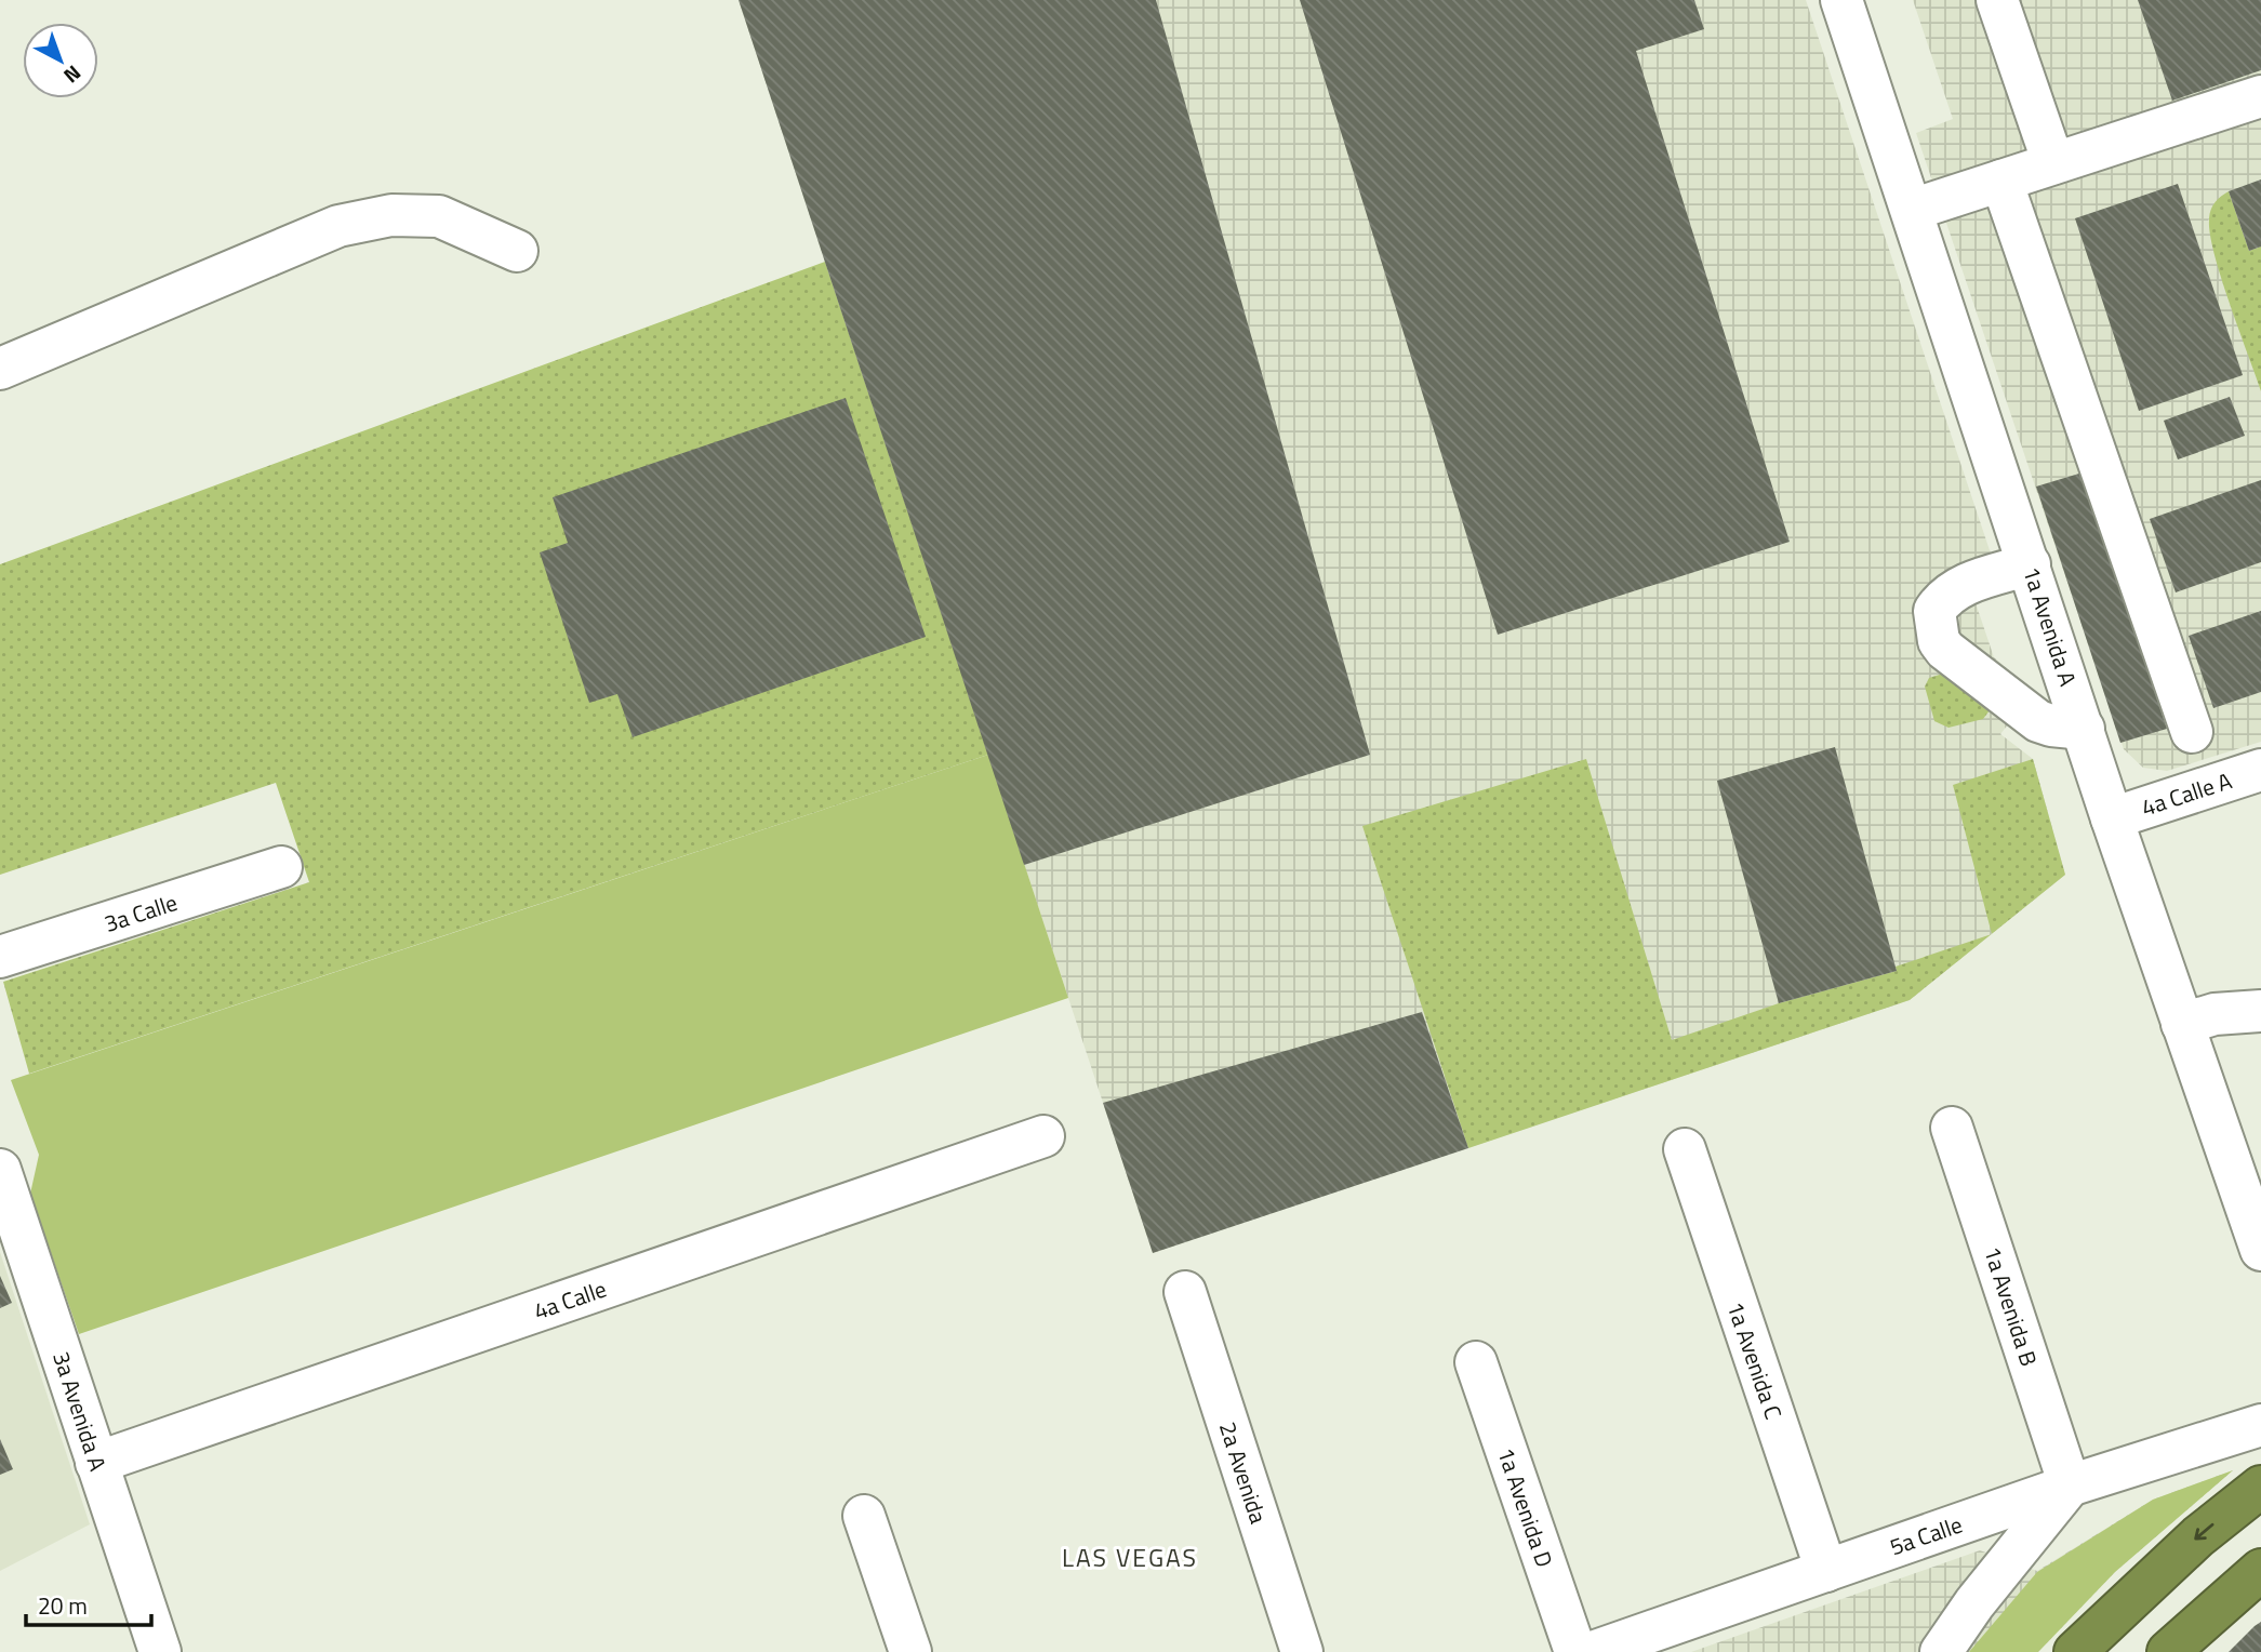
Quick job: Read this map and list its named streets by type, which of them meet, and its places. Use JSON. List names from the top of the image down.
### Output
{
  "streets": {
    "street": [
      "1a Avenida A",
      "4a Calle A",
      "3a Calle",
      "4a Calle",
      "1a Avenida B",
      "1a Avenida C",
      "3a Avenida A",
      "2a Avenida",
      "1a Avenida D",
      "5a Calle"
    ]
  },
  "crossings": [
    ["1a Avenida A", "4a Calle A"],
    ["4a Calle", "3a Avenida A"],
    ["1a Avenida B", "5a Calle"],
    ["1a Avenida C", "5a Calle"]
  ],
  "districts": ["LAS VEGAS"],
  "scale_bar": "20 m",
  "north": "bottom right"
}
